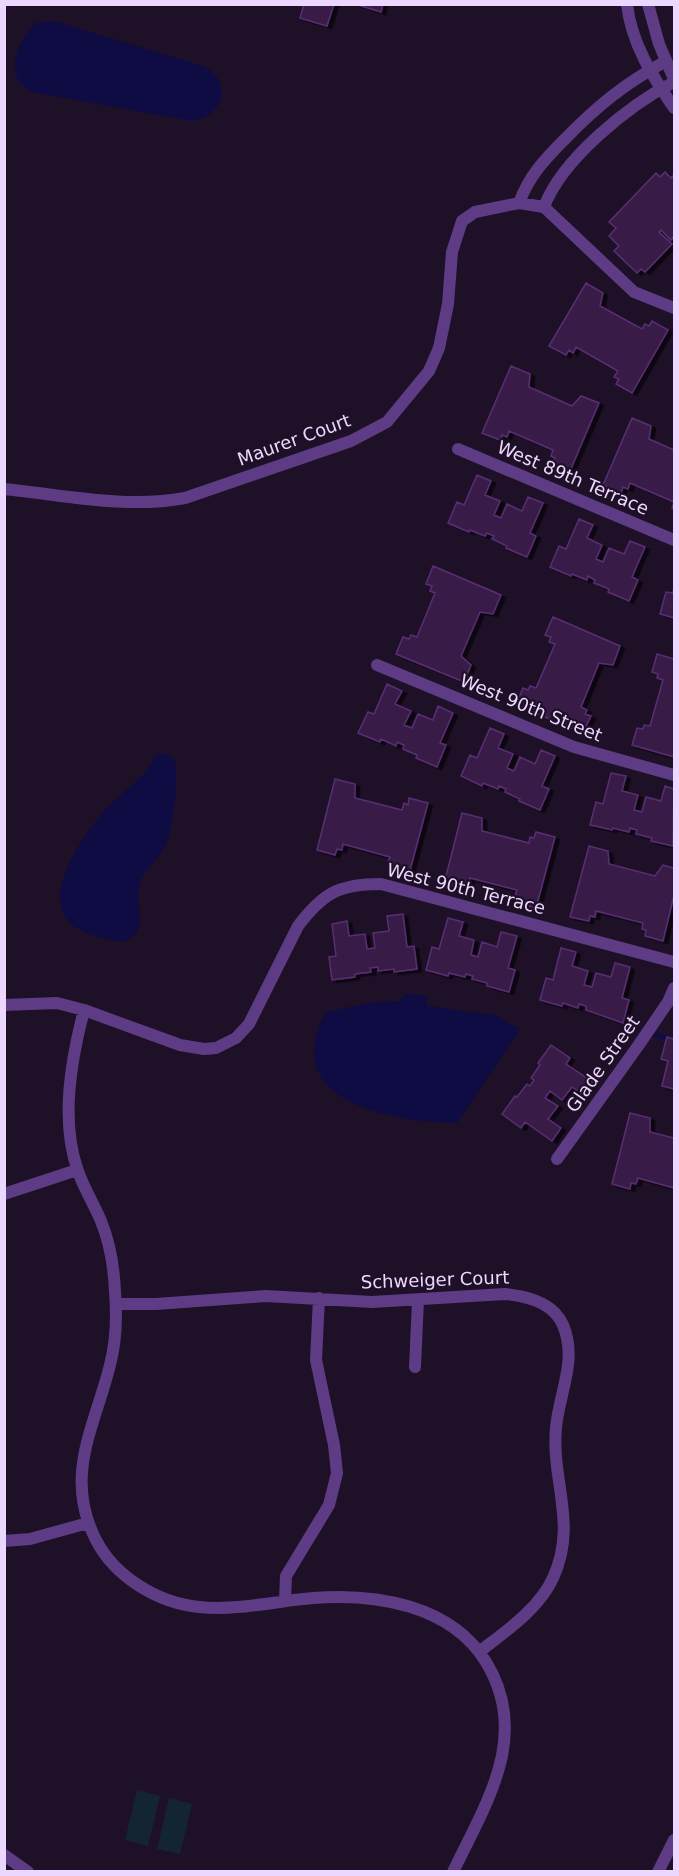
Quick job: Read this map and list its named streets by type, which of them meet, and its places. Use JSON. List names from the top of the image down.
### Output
{
  "streets": {
    "street": [
      "Maurer Court",
      "West 89th Terrace",
      "West 90th Street",
      "West 90th Terrace",
      "Glade Street",
      "Schweiger Court"
    ]
  }
}
